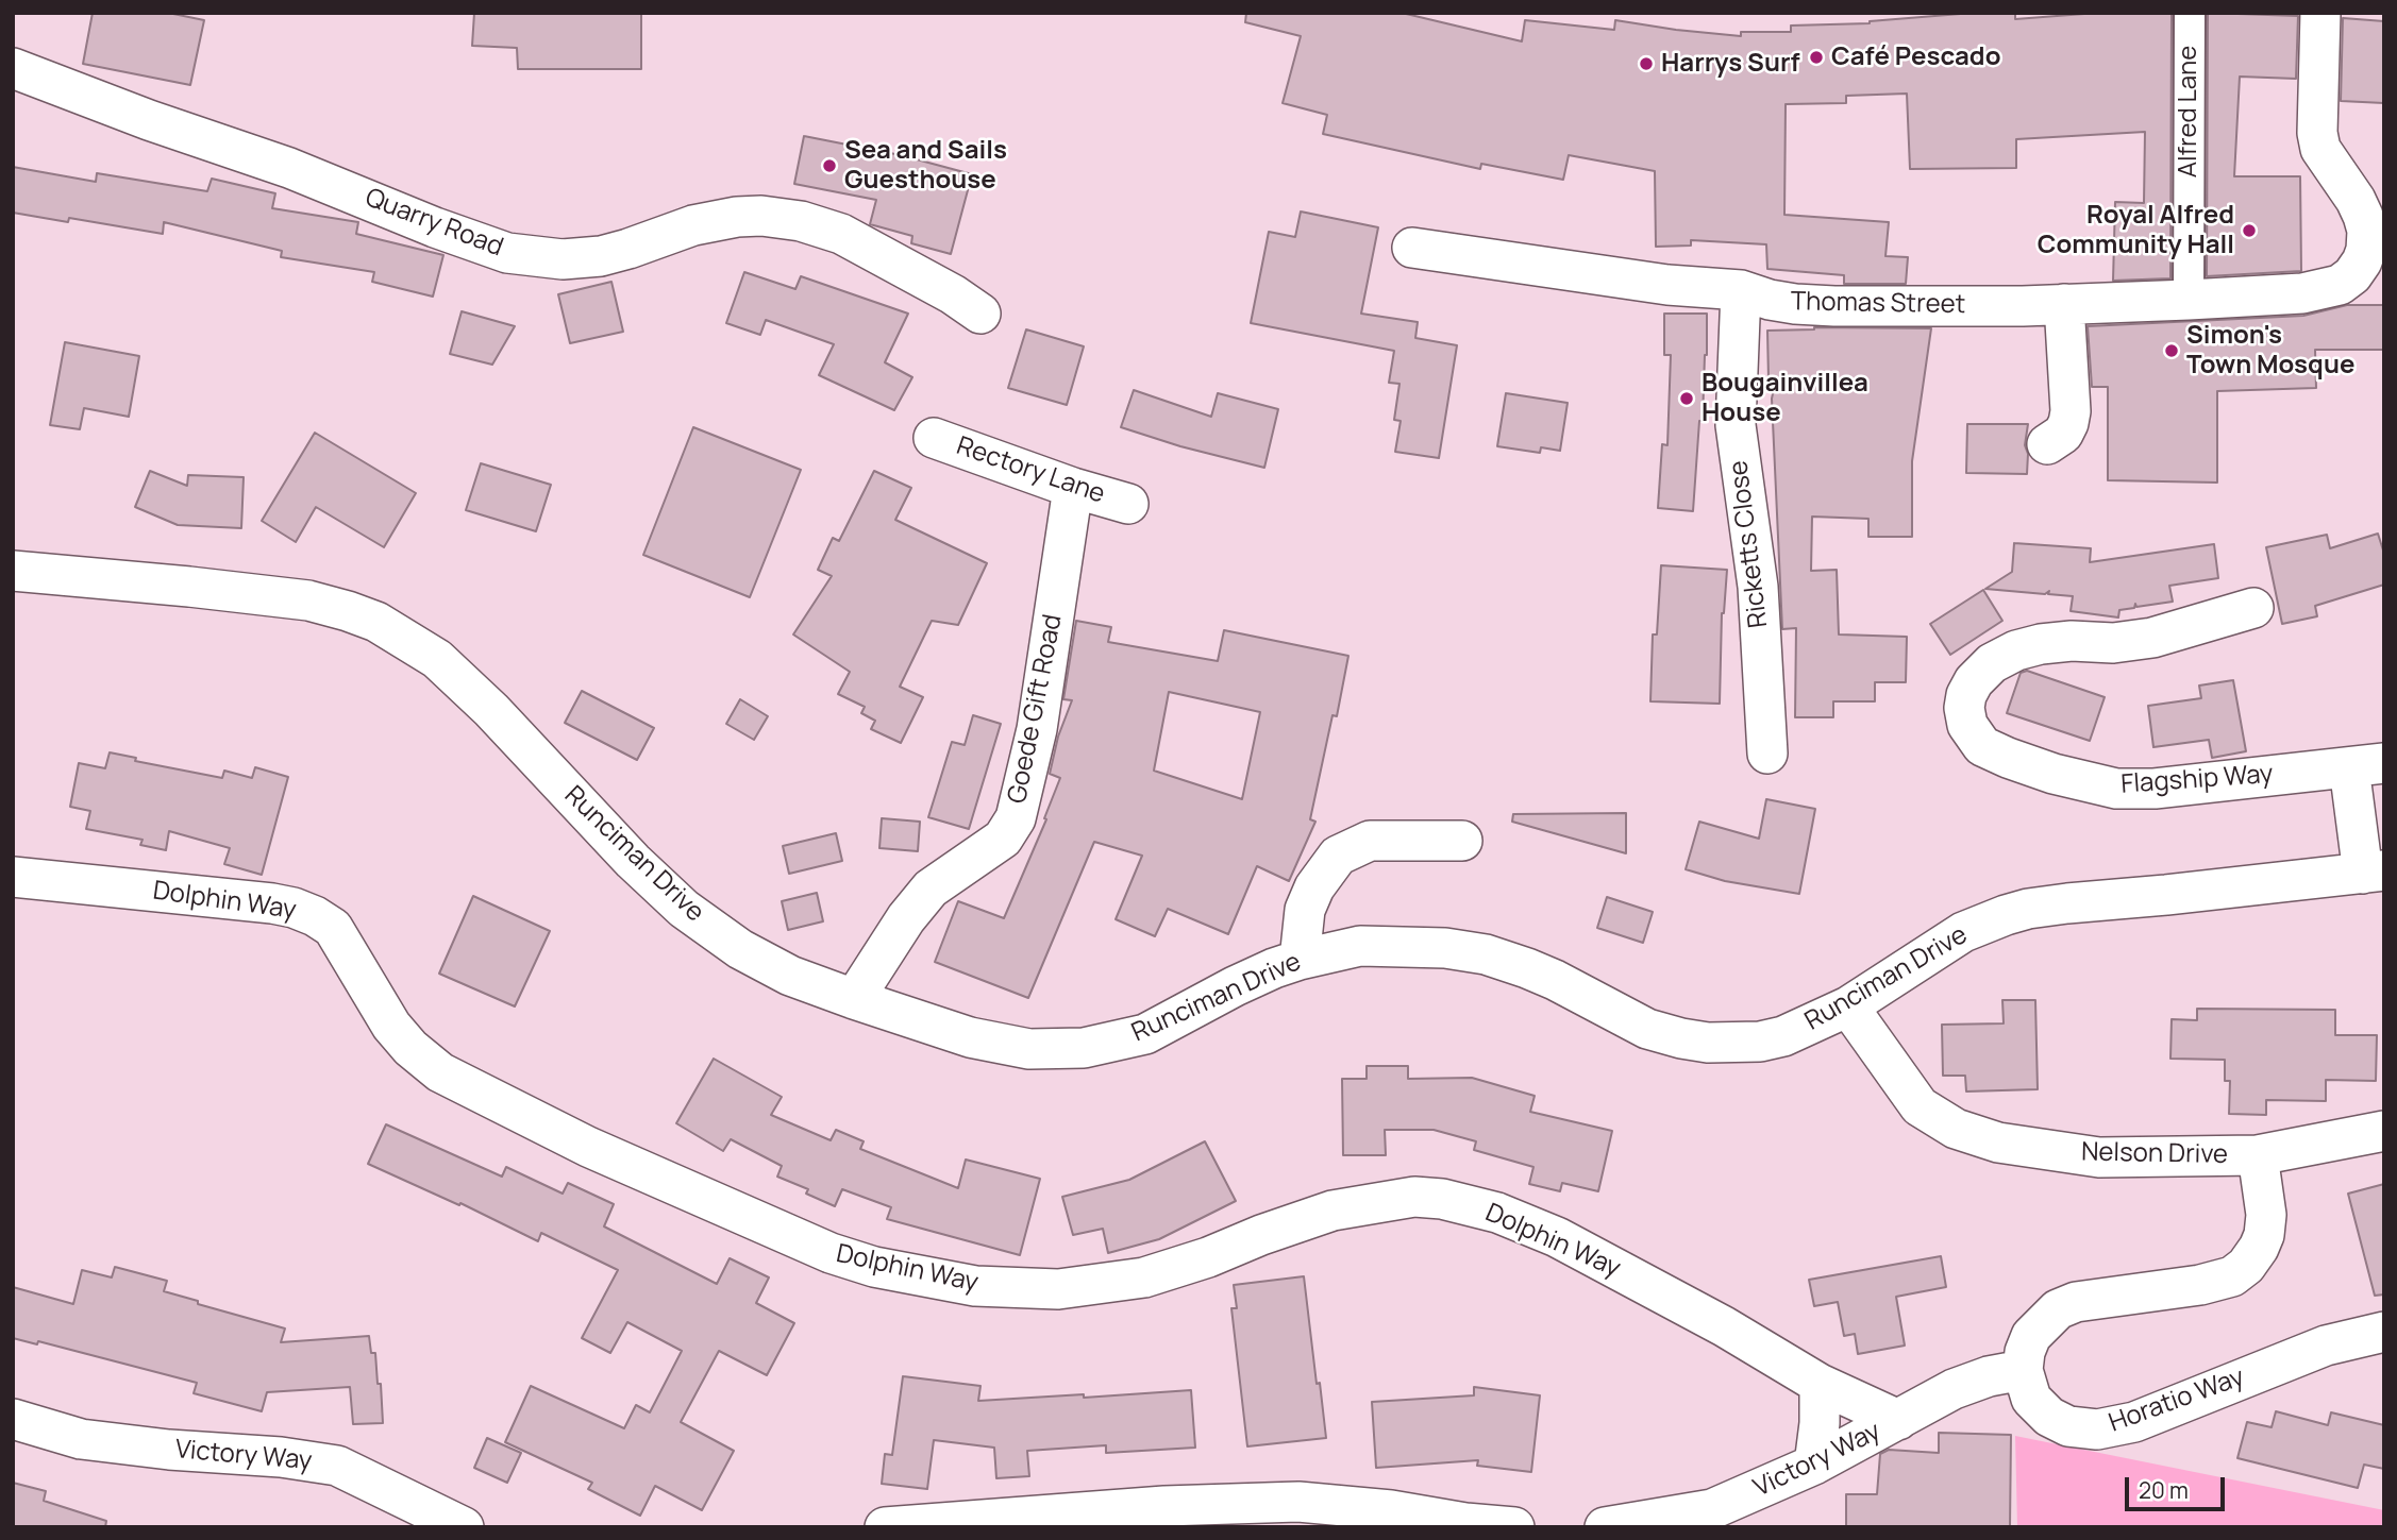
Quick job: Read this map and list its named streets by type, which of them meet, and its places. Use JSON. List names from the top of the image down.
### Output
{
  "streets": {
    "street": [
      "Alfred Lane",
      "Quarry Road",
      "Thomas Street",
      "Rectory Lane",
      "Ricketts Close",
      "Goede Gift Road",
      "Flagship Way",
      "Runciman Drive",
      "Dolphin Way",
      "Nelson Drive",
      "Horatio Way",
      "Victory Way"
    ]
  },
  "crossings": [
    ["Alfred Lane", "Thomas Street"],
    ["Thomas Street", "Ricketts Close"],
    ["Rectory Lane", "Goede Gift Road"],
    ["Goede Gift Road", "Runciman Drive"],
    ["Runciman Drive", "Nelson Drive"],
    ["Dolphin Way", "Victory Way"],
    ["Horatio Way", "Victory Way"]
  ],
  "places": [
    "Café Pescado",
    "Harrys Surf",
    "Sea and Sails Guesthouse",
    "Royal Alfred Community Hall",
    "Simon's Town Mosque",
    "Bougainvillea House"
  ],
  "scale_bar": "20 m"
}
